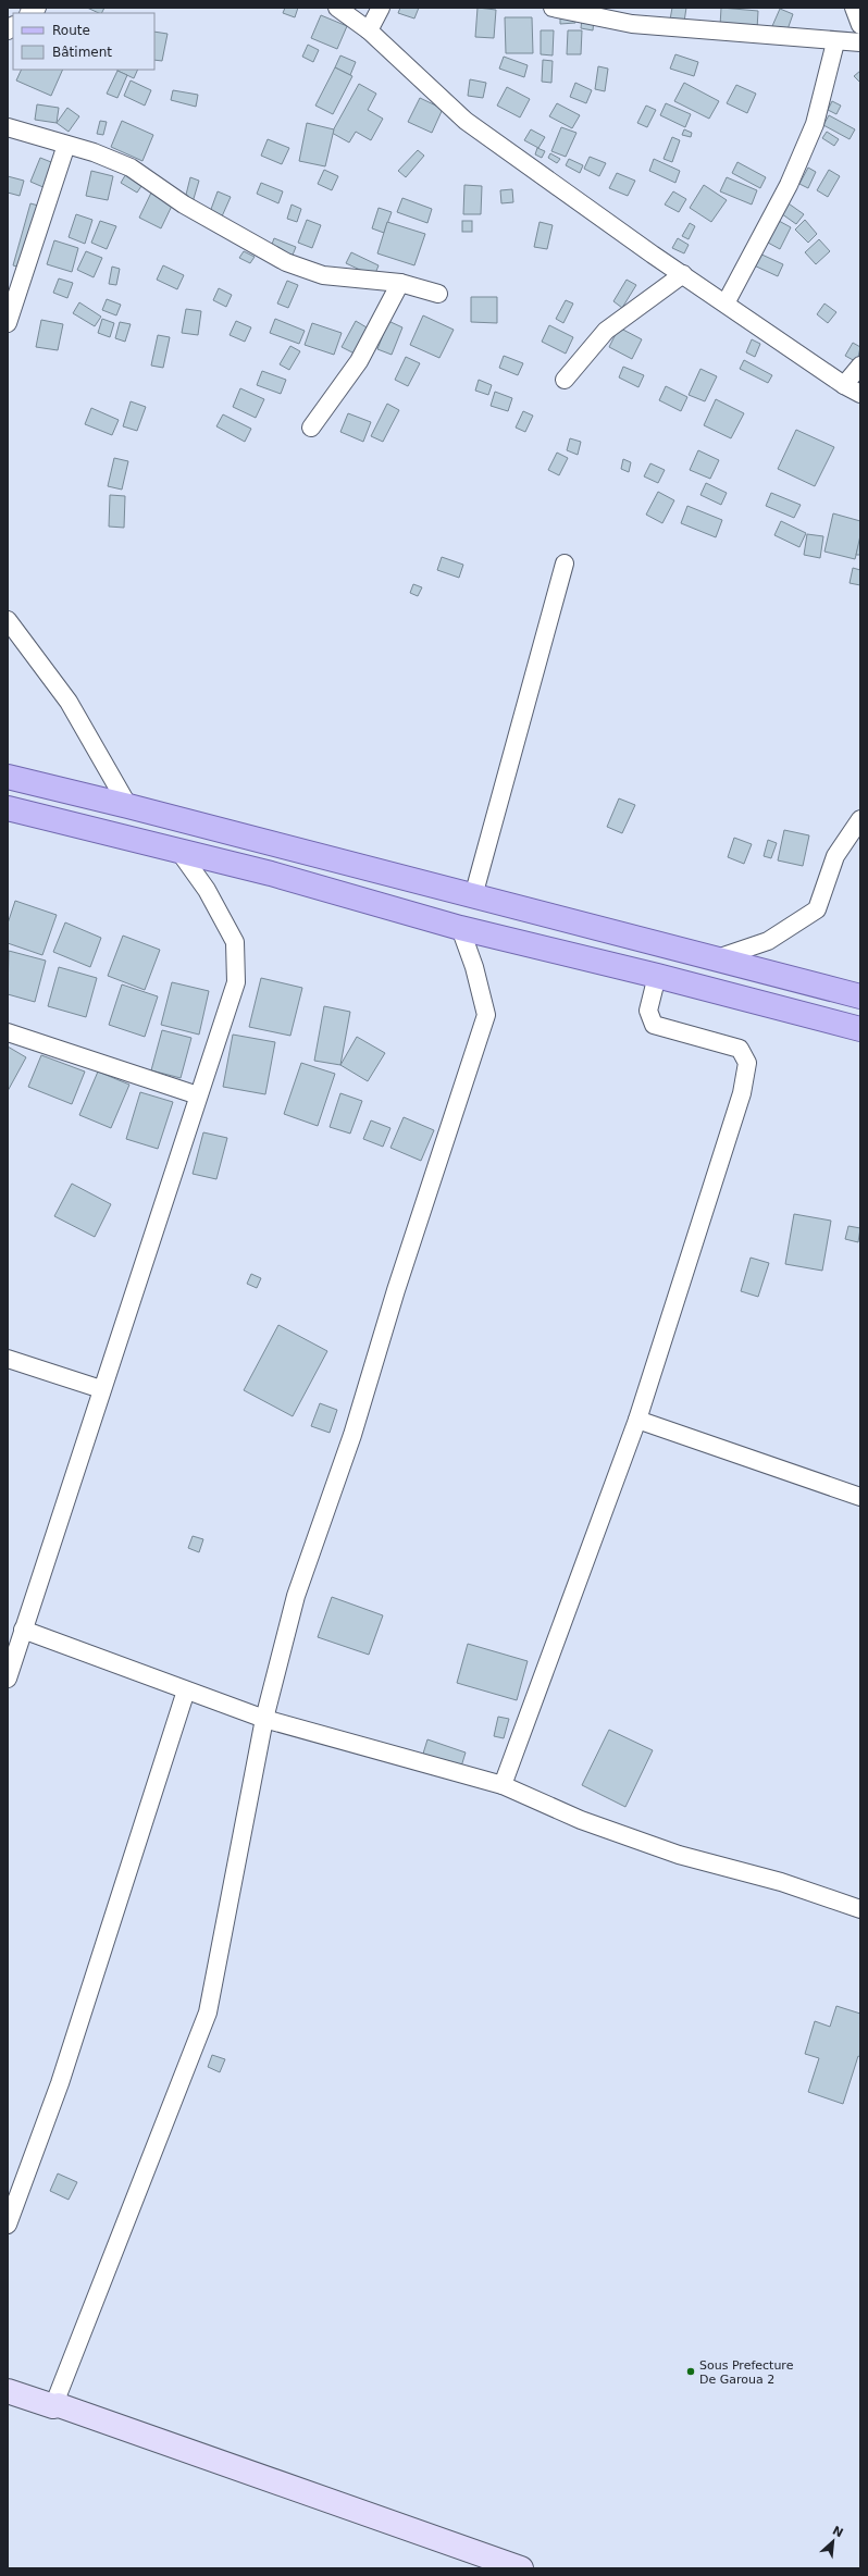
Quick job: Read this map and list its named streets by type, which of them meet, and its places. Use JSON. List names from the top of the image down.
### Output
{
  "places": ["Sous Prefecture De Garoua 2"],
  "legend": ["Route", "Bâtiment"],
  "north": "top right"
}
